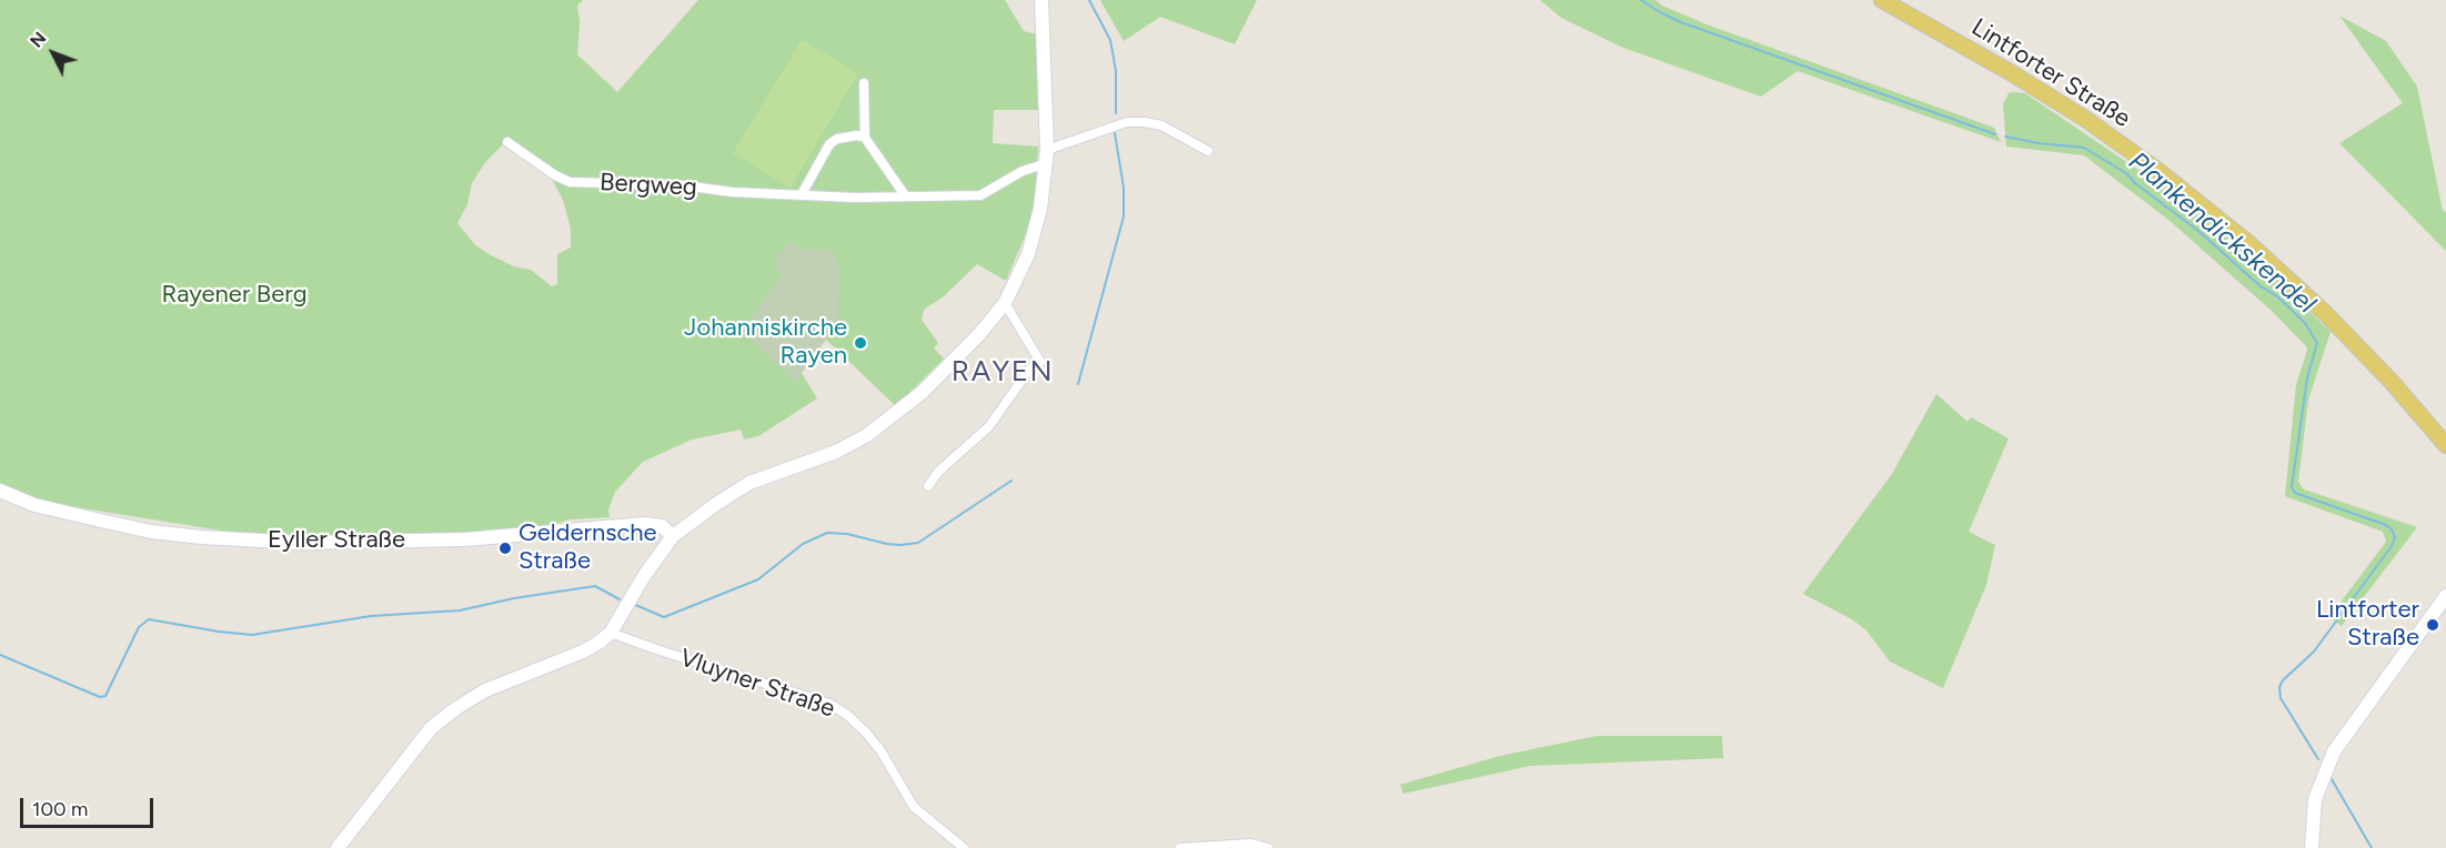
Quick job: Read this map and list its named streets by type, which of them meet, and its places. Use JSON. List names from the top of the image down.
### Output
{
  "streets": {
    "main road": ["Lintforter Straße", "Eyller Straße"],
    "street": ["Bergweg", "Vluyner Straße"]
  },
  "districts": ["RAYEN"],
  "water": ["Plankendickskendel"],
  "parks": ["Rayener Berg"],
  "places": ["Johanniskirche Rayen", "Geldernsche Straße", "Lintforter Straße"],
  "scale_bar": "100 m",
  "north": "top left"
}
